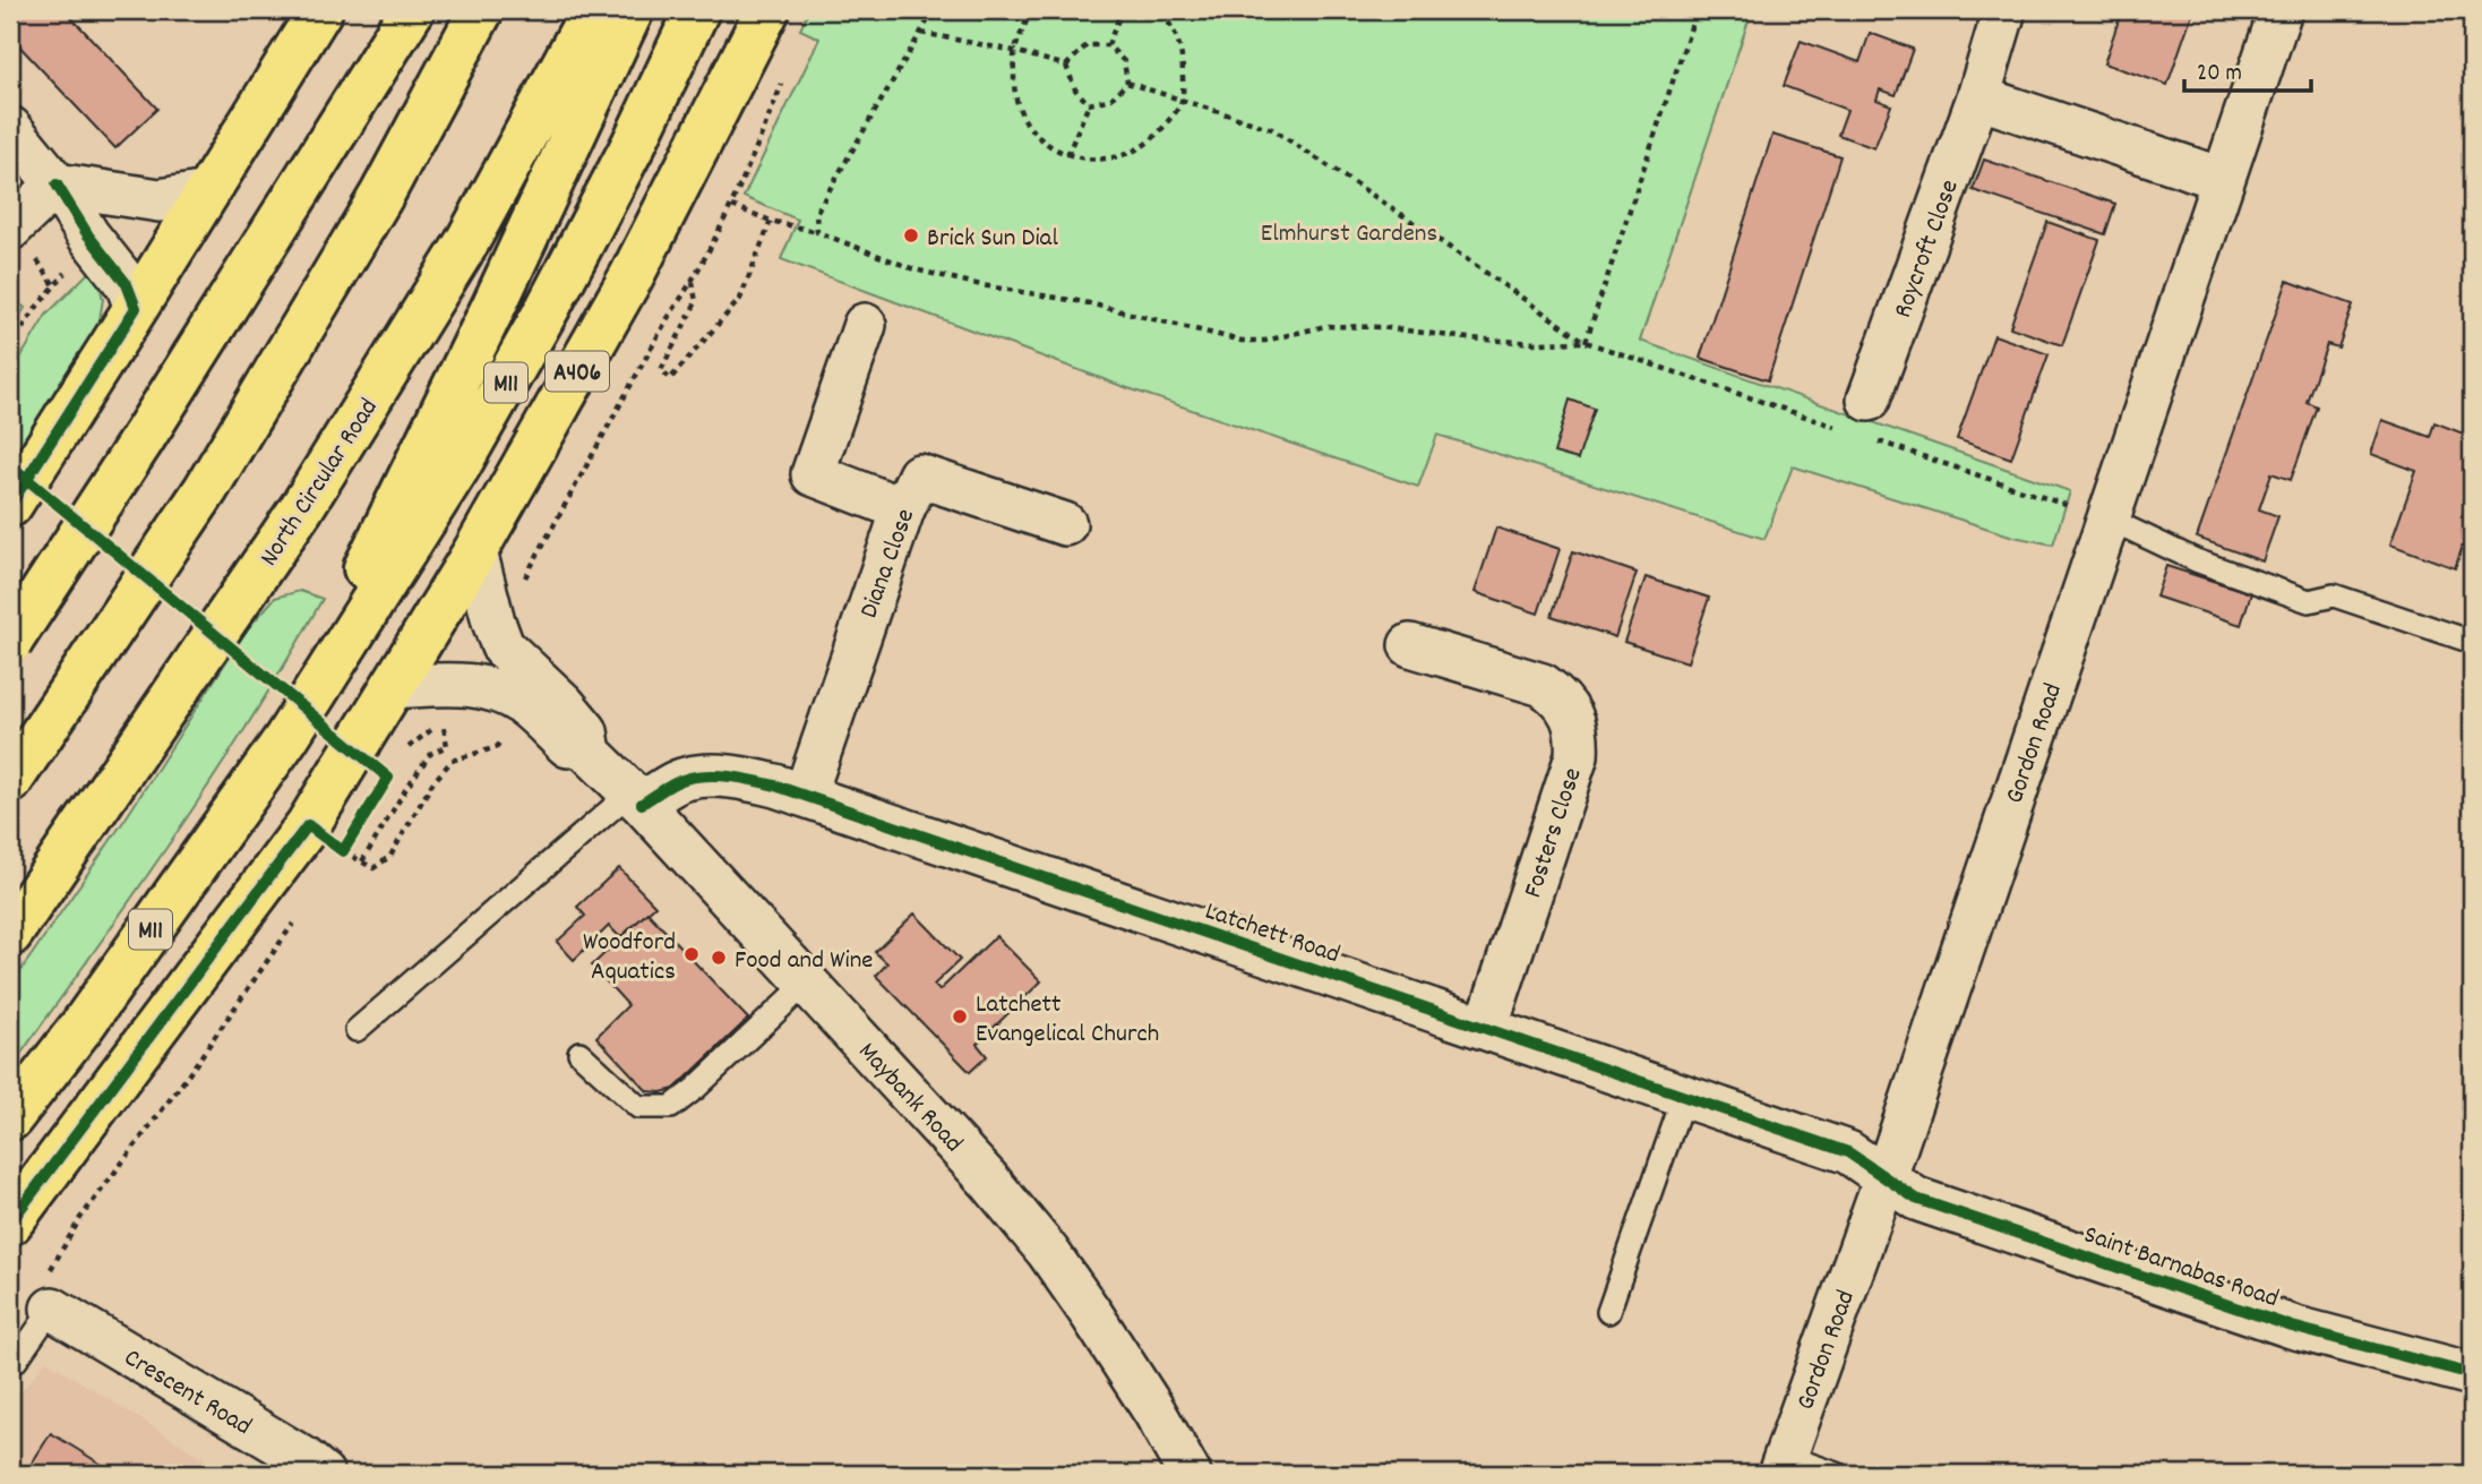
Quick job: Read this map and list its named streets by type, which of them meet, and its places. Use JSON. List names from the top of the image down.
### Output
{
  "streets": {
    "highway": ["A406", "M11", "North Circular Road"],
    "street": [
      "Roycroft Close",
      "Diana Close",
      "Gordon Road",
      "Fosters Close",
      "Latchett Road",
      "Maybank Road",
      "Saint Barnabas Road",
      "Crescent Road"
    ]
  },
  "crossings": [
    ["A406", "Maybank Road"],
    ["Diana Close", "Latchett Road"],
    ["Gordon Road", "Latchett Road"],
    ["Gordon Road", "Saint Barnabas Road"],
    ["Fosters Close", "Latchett Road"],
    ["Latchett Road", "Maybank Road"],
    ["Latchett Road", "Saint Barnabas Road"]
  ],
  "parks": ["Elmhurst Gardens"],
  "places": [
    "Brick Sun Dial",
    "Woodford Aquatics",
    "Food and Wine",
    "Latchett Evangelical Church"
  ],
  "scale_bar": "20 m"
}
